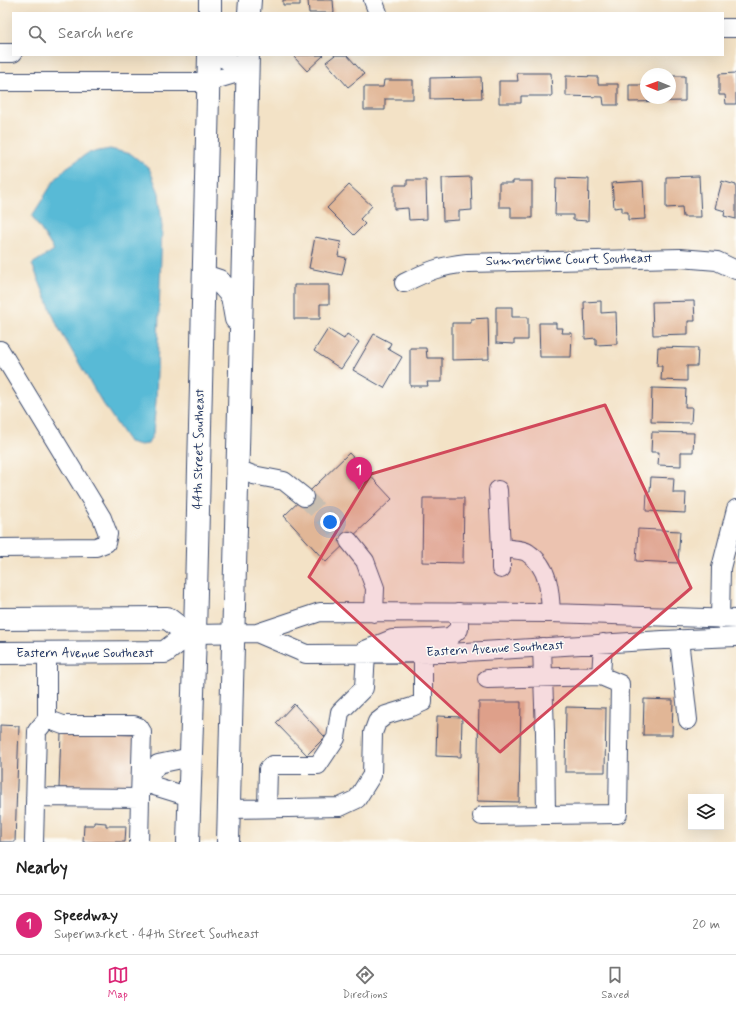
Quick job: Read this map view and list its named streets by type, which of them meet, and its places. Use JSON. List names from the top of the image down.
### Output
{
  "streets": {
    "main road": ["44th Street Southeast", "Eastern Avenue Southeast"],
    "street": ["Summertime Court Southeast"]
  },
  "crossings": [
    ["44th Street Southeast", "Eastern Avenue Southeast"]
  ],
  "north": "left",
  "page": {
    "search": "Search here",
    "pins": "1",
    "heading": "Nearby",
    "list": [
      {
        "mark": "1",
        "name": "Speedway",
        "note": "Supermarket · 44th Street Southeast",
        "value": "20 m"
      }
    ],
    "nav": ["Map", "Directions", "Saved"]
  }
}
